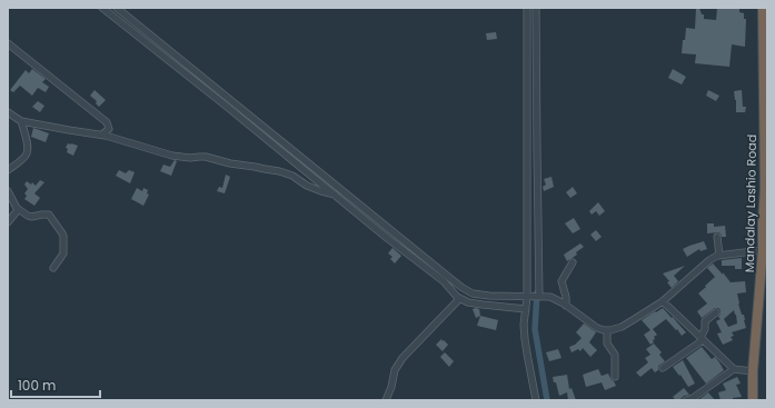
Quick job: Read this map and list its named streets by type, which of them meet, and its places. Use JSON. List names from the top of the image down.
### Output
{
  "streets": {
    "highway": ["Mandalay Lashio Road"]
  },
  "scale_bar": "100 m"
}
